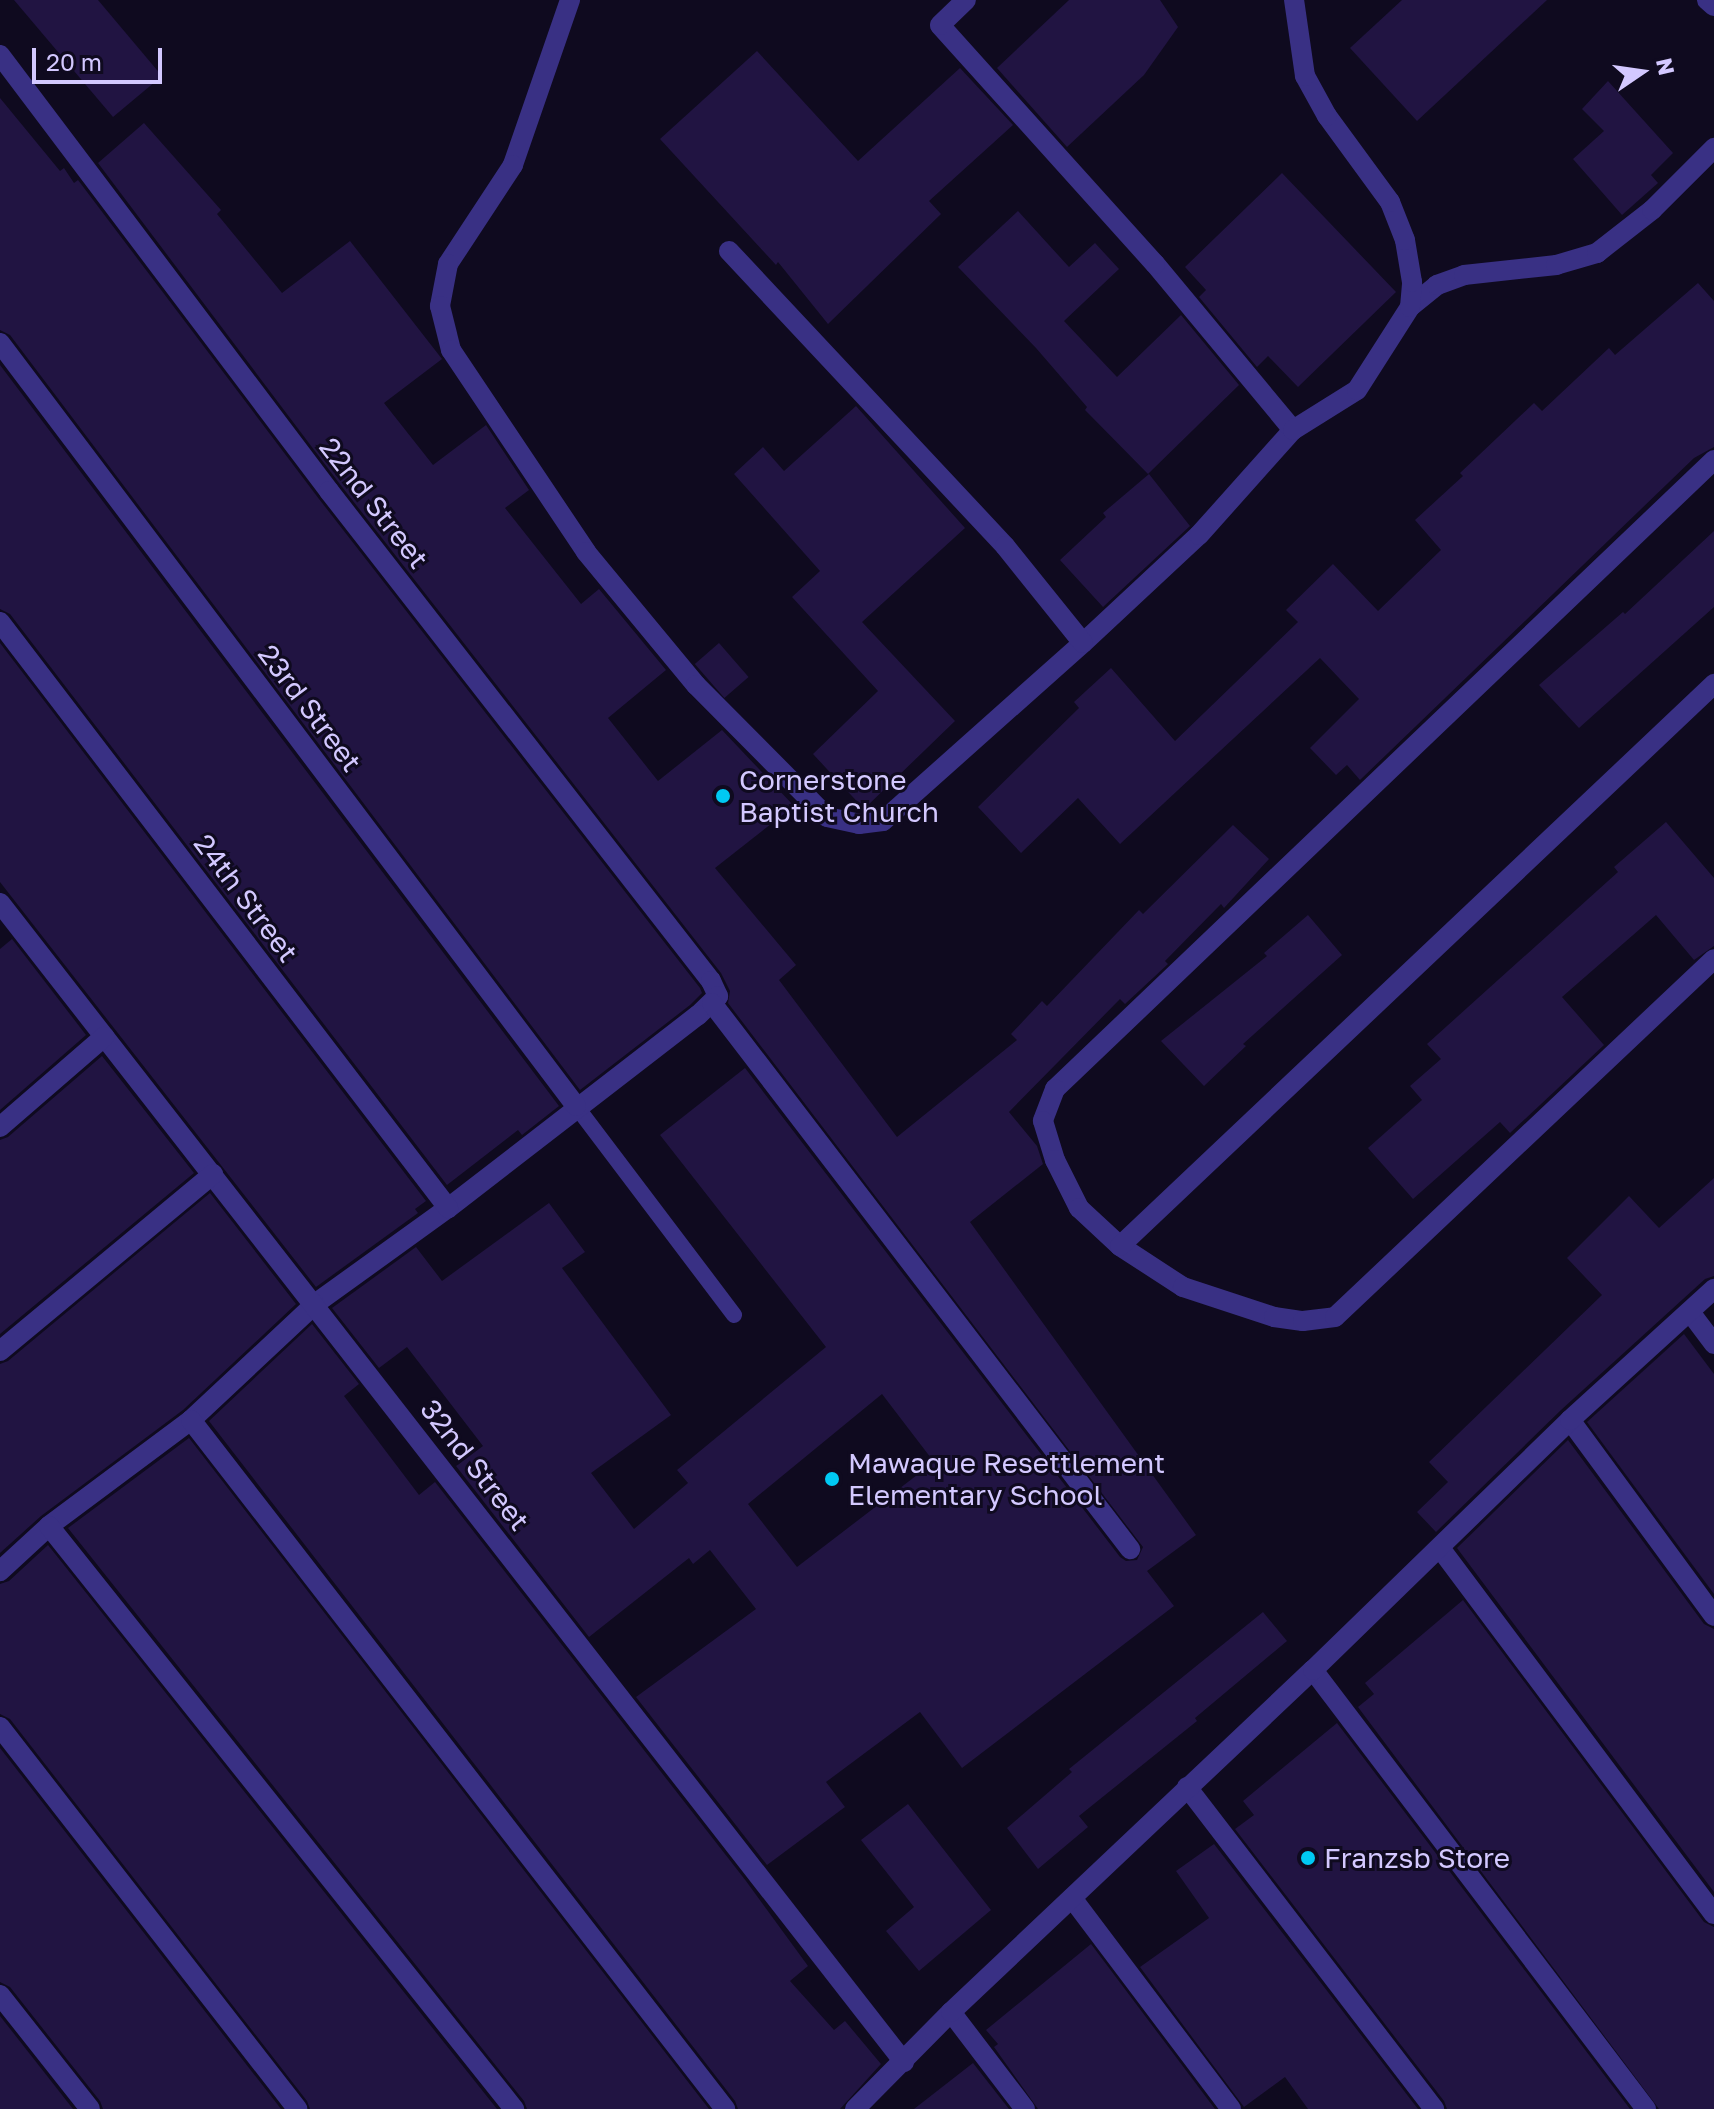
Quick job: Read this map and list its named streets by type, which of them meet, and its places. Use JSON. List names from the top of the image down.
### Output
{
  "streets": {
    "street": [
      "22nd Street",
      "23rd Street",
      "24th Street",
      "32nd Street"
    ]
  },
  "places": ["Cornerstone Baptist Church", "Mawaque Resettlement Elementary School", "Franzsb Store"],
  "scale_bar": "20 m",
  "north": "right"
}
